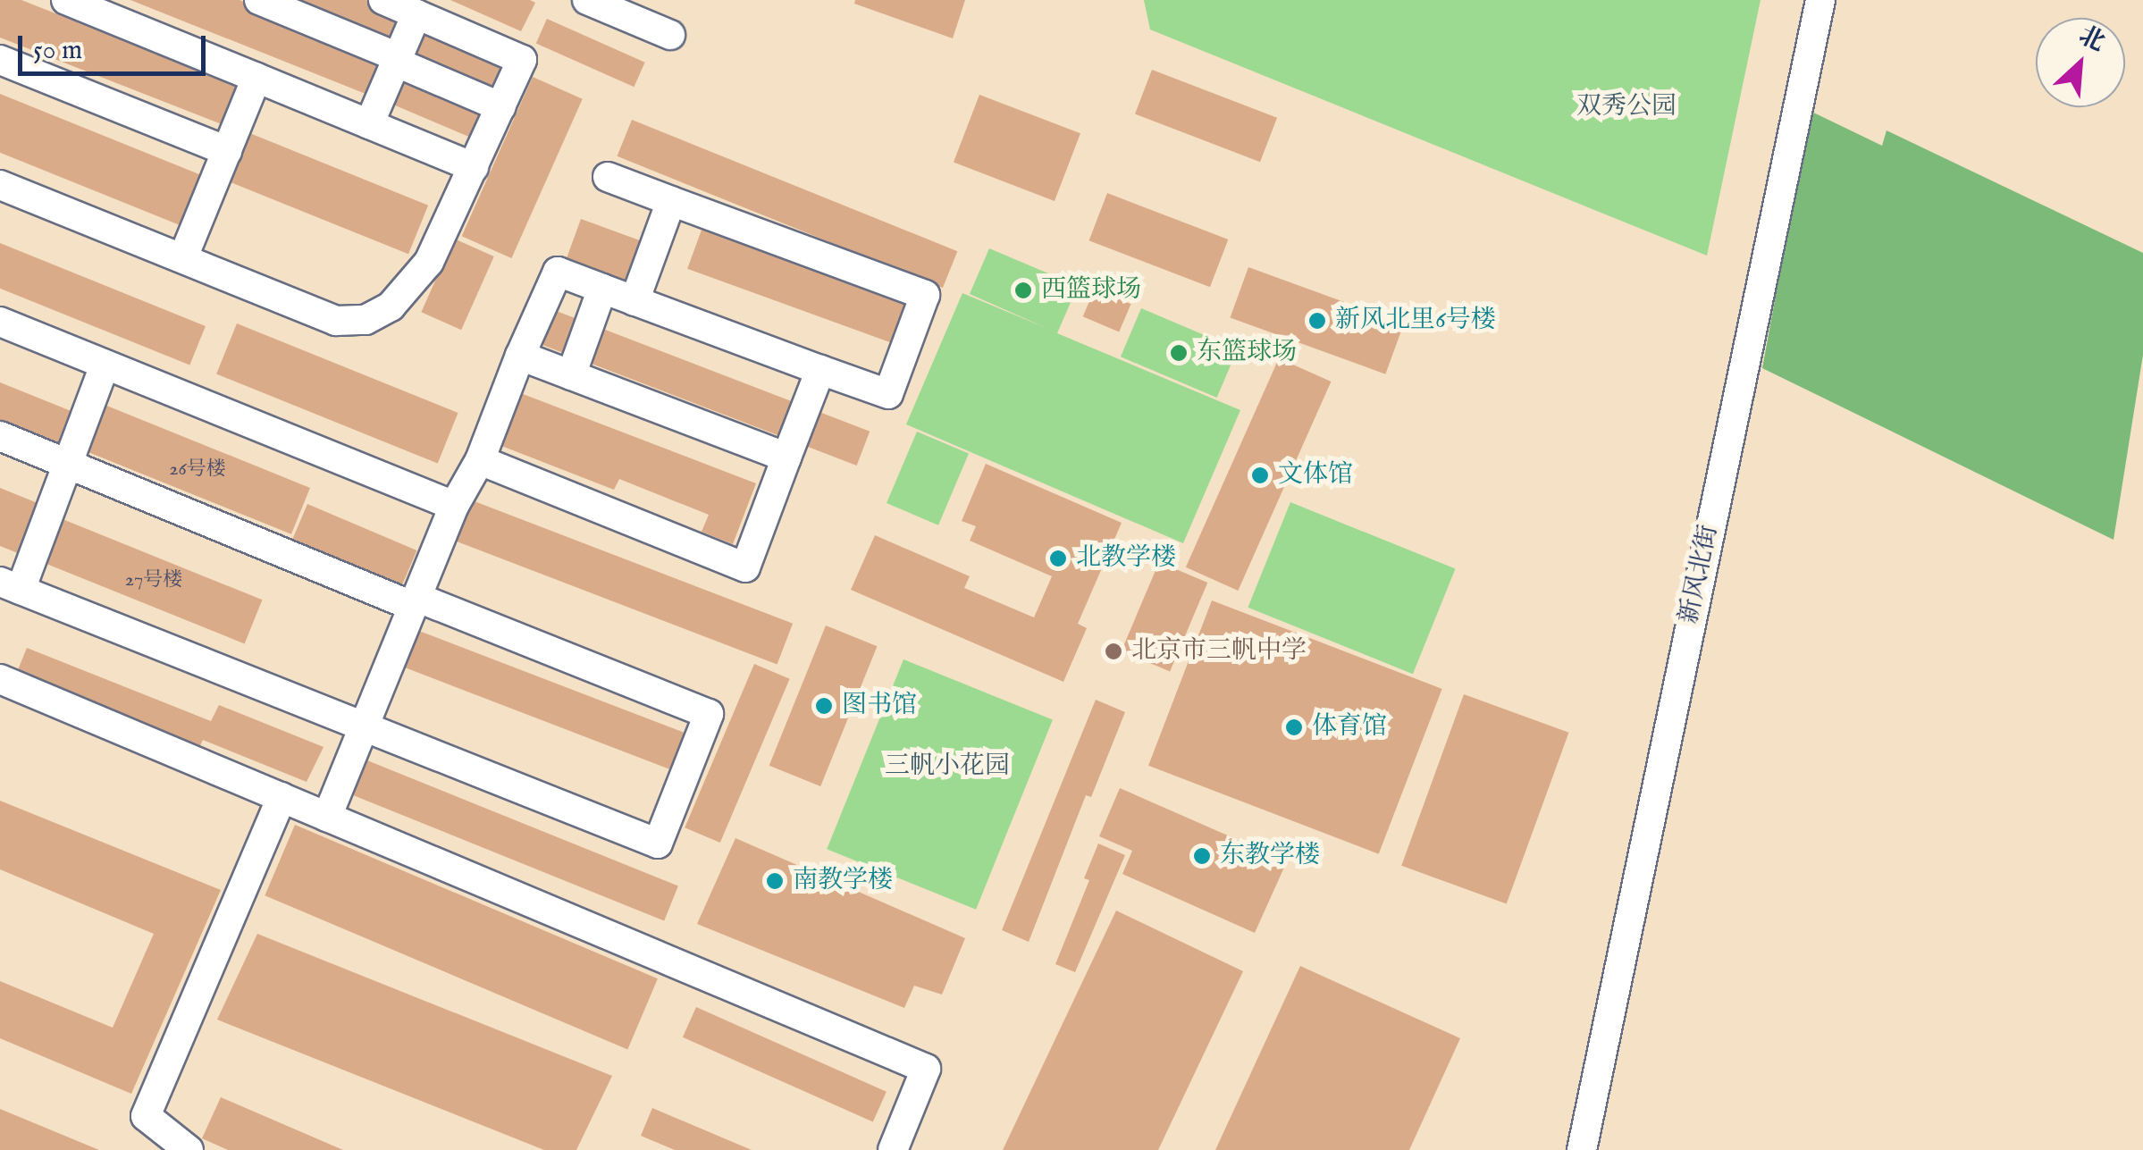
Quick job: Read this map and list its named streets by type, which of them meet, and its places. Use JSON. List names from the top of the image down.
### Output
{
  "streets": {
    "street": ["新风北街"]
  },
  "parks": ["双秀公园", "三帆小花园"],
  "places": [
    "西篮球场",
    "新风北里6号楼",
    "东篮球场",
    "文体馆",
    "北教学楼",
    "北京市三帆中学",
    "图书馆",
    "体育馆",
    "东教学楼",
    "南教学楼"
  ],
  "house_numbers": ["26号楼", "27号楼"],
  "scale_bar": "50 m",
  "north": "top right"
}
